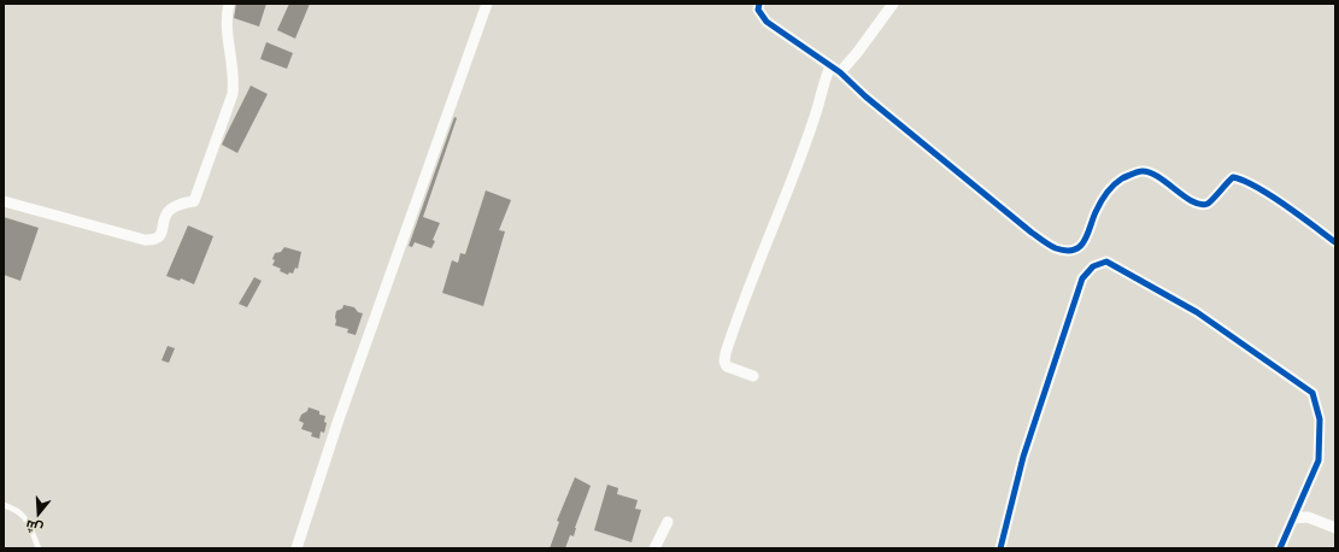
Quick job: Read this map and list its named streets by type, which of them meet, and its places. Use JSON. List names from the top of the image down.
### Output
{
  "north": "bottom"
}
